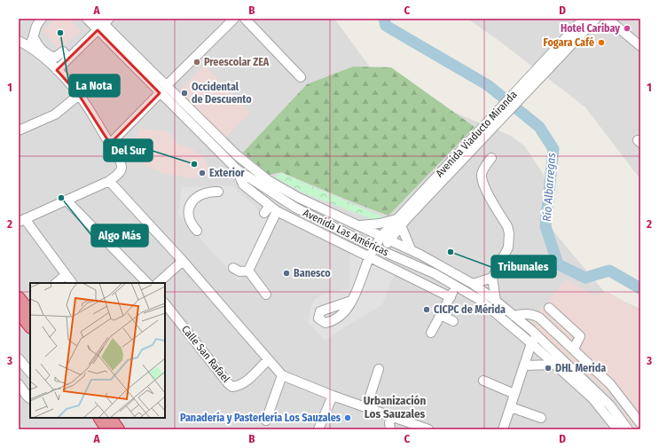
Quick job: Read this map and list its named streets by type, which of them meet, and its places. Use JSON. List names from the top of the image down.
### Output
{
  "streets": {
    "street": ["Avenida Viaducto Miranda", "Avenida Las Américas", "Calle San Rafael"]
  },
  "districts": ["Urbanización Los Sauzales"],
  "water": ["Río Albarregas"],
  "places": [
    "Hotel Caribay",
    "La Nota",
    "Fogara Café",
    "Preescolar ZEA",
    "Occidental de Descuento",
    "Del Sur",
    "Exterior",
    "Algo Más",
    "Tribunales",
    "Banesco",
    "CICPC de Mérida",
    "DHL Merida",
    "Panadería y Pasterlería Los Sauzales"
  ],
  "grid": {
    "columns": [
      "A",
      "B",
      "C",
      "D"
    ],
    "rows": ["1", "2", "3"]
  }
}
